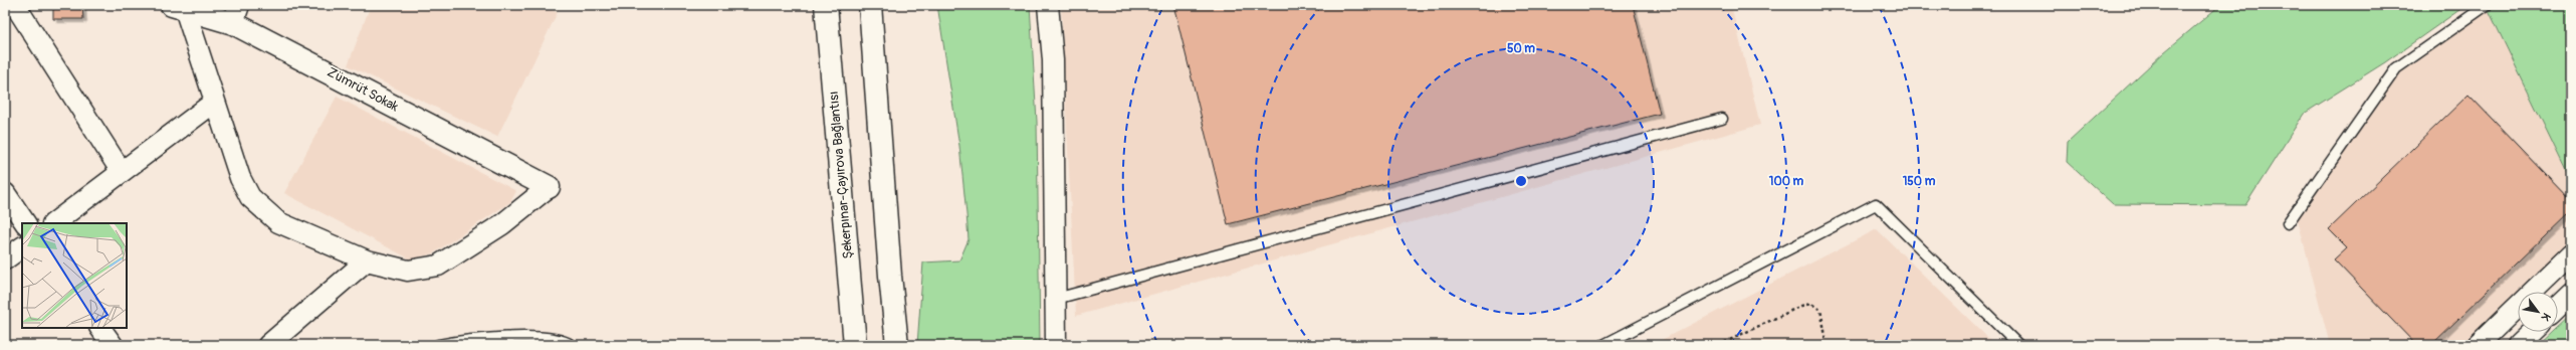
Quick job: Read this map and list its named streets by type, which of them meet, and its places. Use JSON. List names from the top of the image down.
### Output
{
  "streets": {
    "main road": ["Zümrüt Sokak", "Şekerpınar-Çayırova Bağlantısı"]
  },
  "north": "bottom right",
  "rings": ["50 m", "100 m", "150 m"]
}
